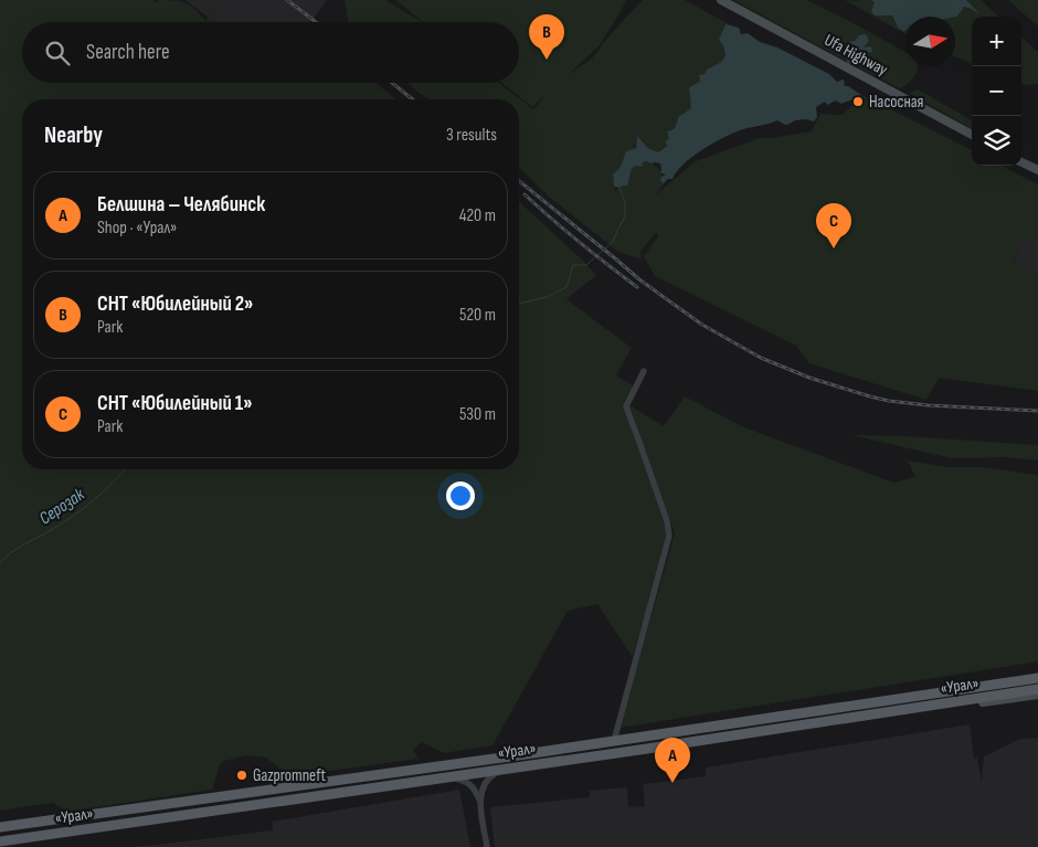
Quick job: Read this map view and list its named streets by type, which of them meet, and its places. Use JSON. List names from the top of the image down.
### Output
{
  "streets": {
    "main road": ["Ufa Highway", "«Урал»"]
  },
  "water": ["Серозак"],
  "places": ["Насосная", "Gazpromneft"],
  "north": "right",
  "page": {
    "pins": ["B", "C", "A"],
    "map_buttons": ["+", "−"],
    "search": "Search here",
    "heading": ["Nearby", "3 results"],
    "list": [
      {
        "mark": "A",
        "name": "Белшина – Челябинск",
        "note": "Shop · «Урал»",
        "value": "420 m"
      },
      {
        "mark": "B",
        "name": "СНТ «Юбилейный 2»",
        "note": "Park",
        "value": "520 m"
      },
      {
        "mark": "C",
        "name": "СНТ «Юбилейный 1»",
        "note": "Park",
        "value": "530 m"
      }
    ]
  }
}
